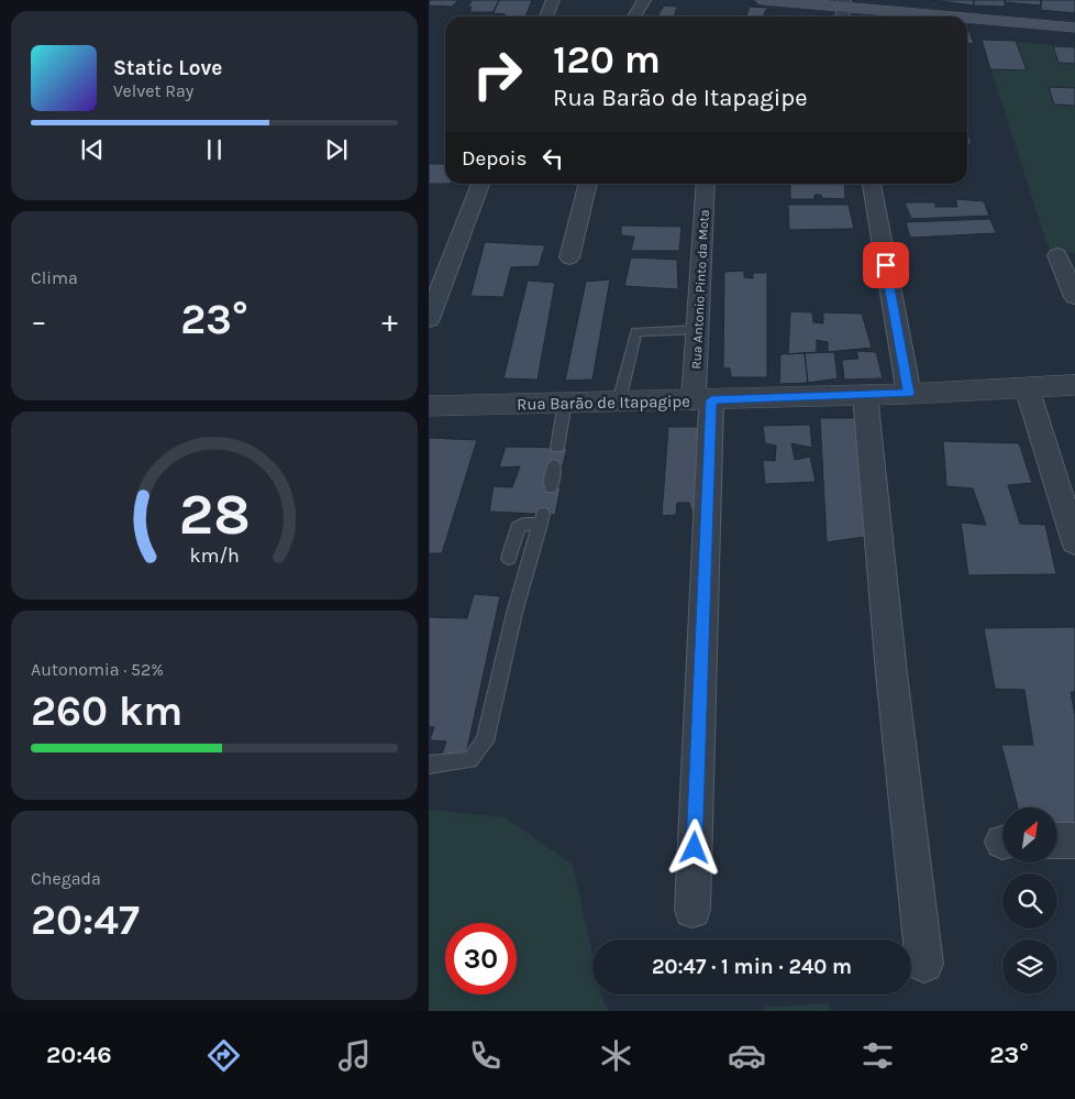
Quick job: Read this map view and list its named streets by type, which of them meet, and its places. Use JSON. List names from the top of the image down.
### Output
{
  "streets": {
    "street": ["Rua Antonio Pinto da Mota", "Rua Barão de Itapagipe"]
  },
  "crossings": [
    ["Rua Antonio Pinto da Mota", "Rua Barão de Itapagipe"]
  ],
  "north": "top right",
  "page": {
    "turn": ["120 m", "Rua Barão de Itapagipe"],
    "song": ["Static Love", "Velvet Ray"],
    "then": "Depois",
    "tile": [
      "Clima",
      ["Autonomia · 52%", "260 km"],
      ["Chegada", "20:47"]
    ],
    "heat": ["−", "23°", "+"],
    "limit": "30",
    "trip": "20:47 · 1 min · 240 m",
    "tabs": ["20:46", "23°"],
    "gauge": ["28", "km/h"]
  }
}
